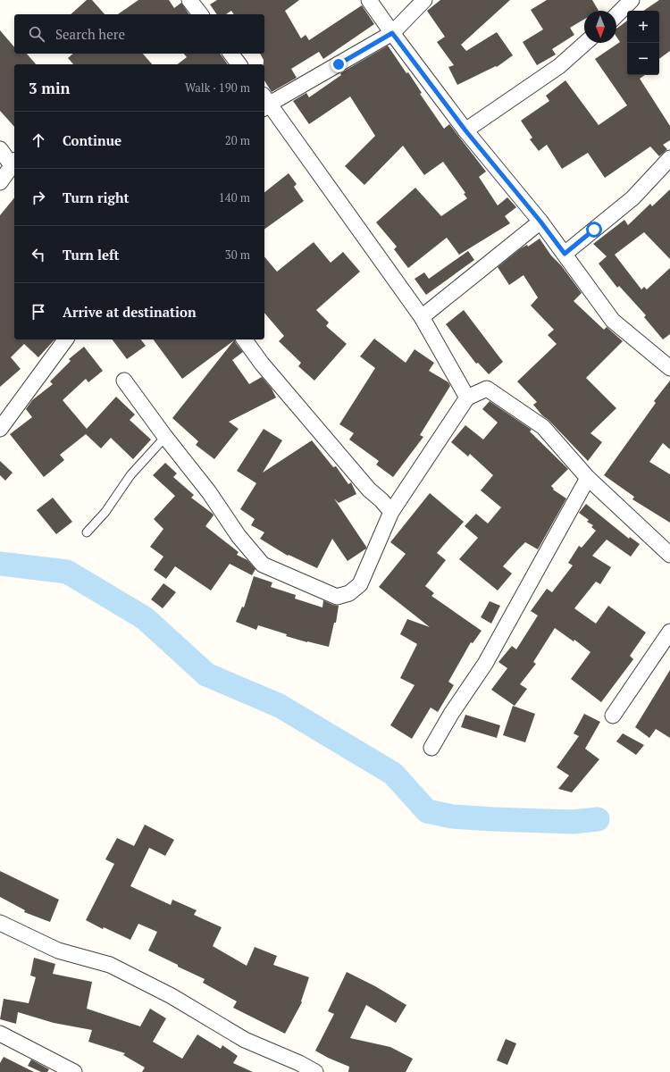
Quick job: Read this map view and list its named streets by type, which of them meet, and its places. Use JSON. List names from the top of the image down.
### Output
{
  "north": "bottom",
  "page": {
    "map_buttons": ["+", "−"],
    "search": "Search here",
    "heading": ["3 min", "Walk · 190 m"],
    "list": [
      ["Continue", "20 m"],
      ["Turn right", "140 m"],
      ["Turn left", "30 m"],
      "Arrive at destination"
    ]
  }
}
